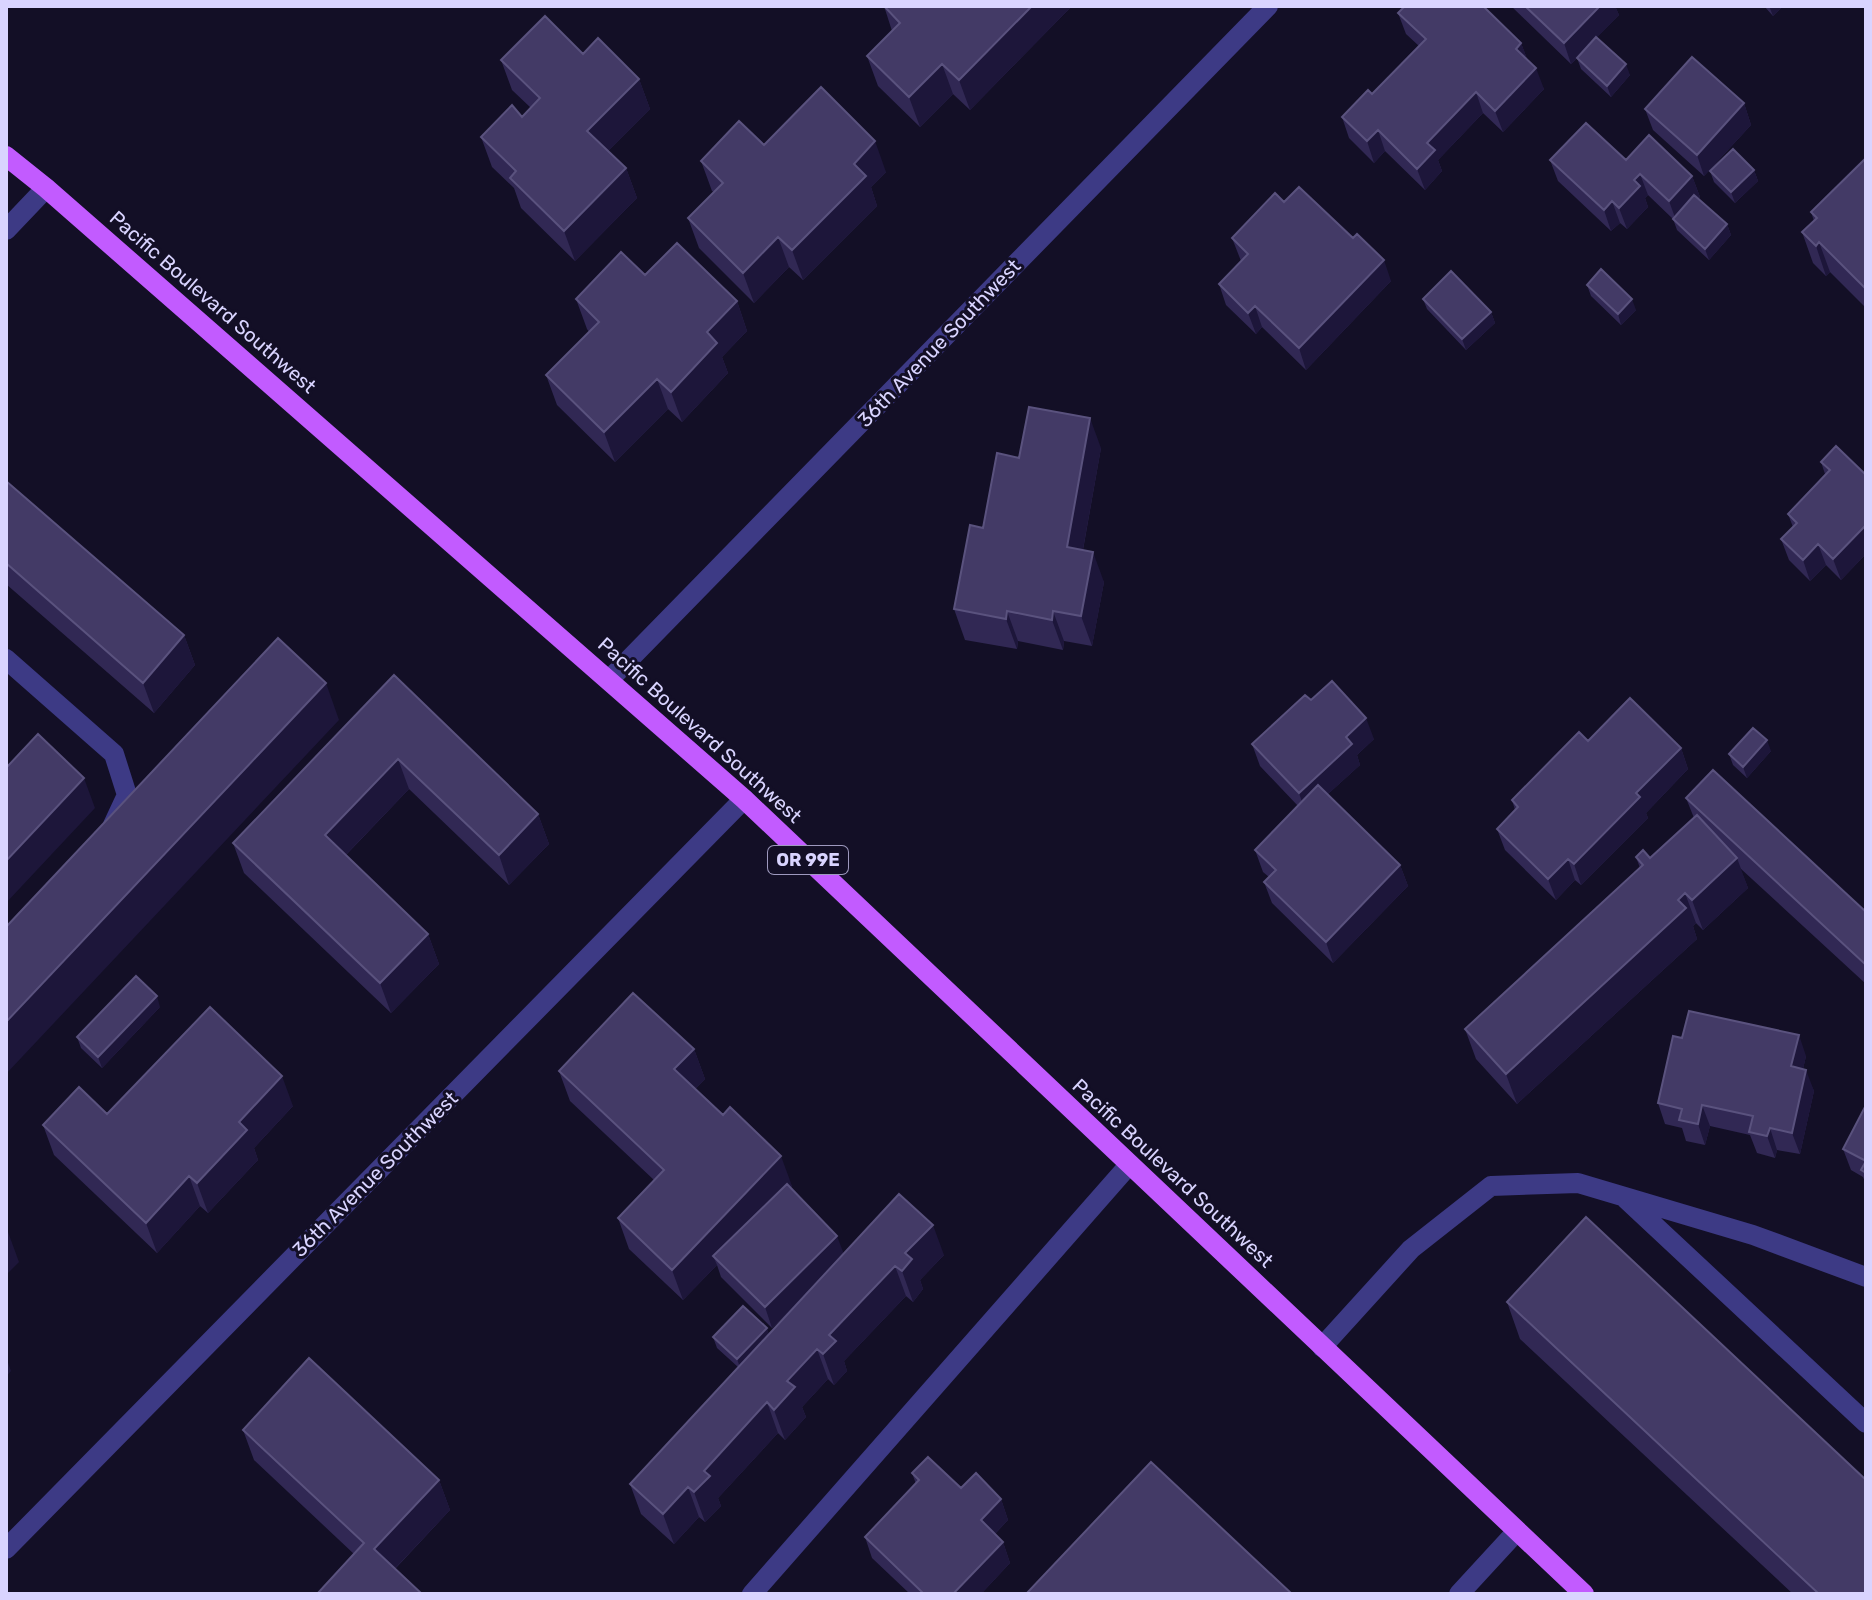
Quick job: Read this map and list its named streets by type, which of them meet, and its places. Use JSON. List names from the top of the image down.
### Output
{
  "streets": {
    "main road": ["Pacific Boulevard Southwest", "OR 99E"],
    "street": ["36th Avenue Southwest"]
  },
  "crossings": [
    ["Pacific Boulevard Southwest", "36th Avenue Southwest"]
  ]
}
